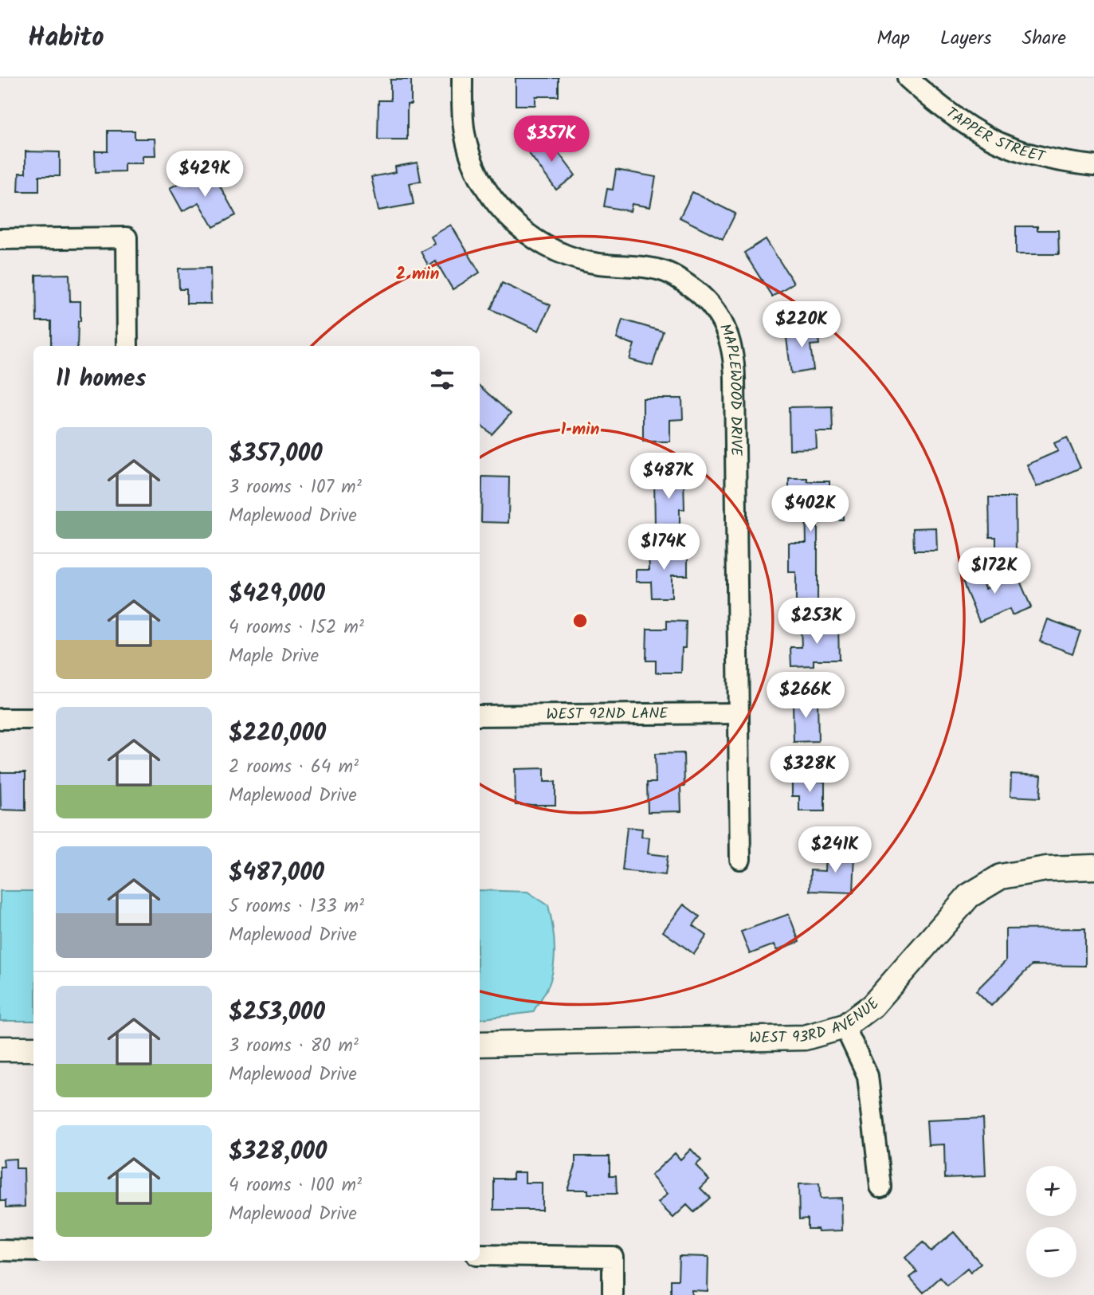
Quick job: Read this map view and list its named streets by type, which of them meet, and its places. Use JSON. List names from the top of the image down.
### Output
{
  "streets": {
    "street": [
      "TAPPER STREET",
      "MAPLEWOOD DRIVE",
      "WEST 92ND LANE",
      "WEST 93RD AVENUE"
    ]
  },
  "crossings": [
    ["MAPLEWOOD DRIVE", "WEST 92ND LANE"]
  ],
  "page": {
    "header": "Habito",
    "nav": ["Map", "Layers", "Share"],
    "price": [
      "$357K",
      "$429K",
      "$220K",
      "$487K",
      "$402K",
      "$174K",
      "$172K",
      "$253K",
      "$266K",
      "$328K",
      "$241K"
    ],
    "heading": "11 homes",
    "list": [
      {
        "name": "$357,000",
        "note": "3 rooms · 107 m² · Maplewood Drive"
      },
      {
        "name": "$429,000",
        "note": "4 rooms · 152 m² · Maple Drive"
      },
      {
        "name": "$220,000",
        "note": "2 rooms · 64 m² · Maplewood Drive"
      },
      {
        "name": "$487,000",
        "note": "5 rooms · 133 m² · Maplewood Drive"
      },
      {
        "name": "$253,000",
        "note": "3 rooms · 80 m² · Maplewood Drive"
      },
      {
        "name": "$328,000",
        "note": "4 rooms · 100 m² · Maplewood Drive"
      }
    ],
    "map_buttons": ["+", "−"]
  },
  "rings": ["2 min", "1 min"]
}
